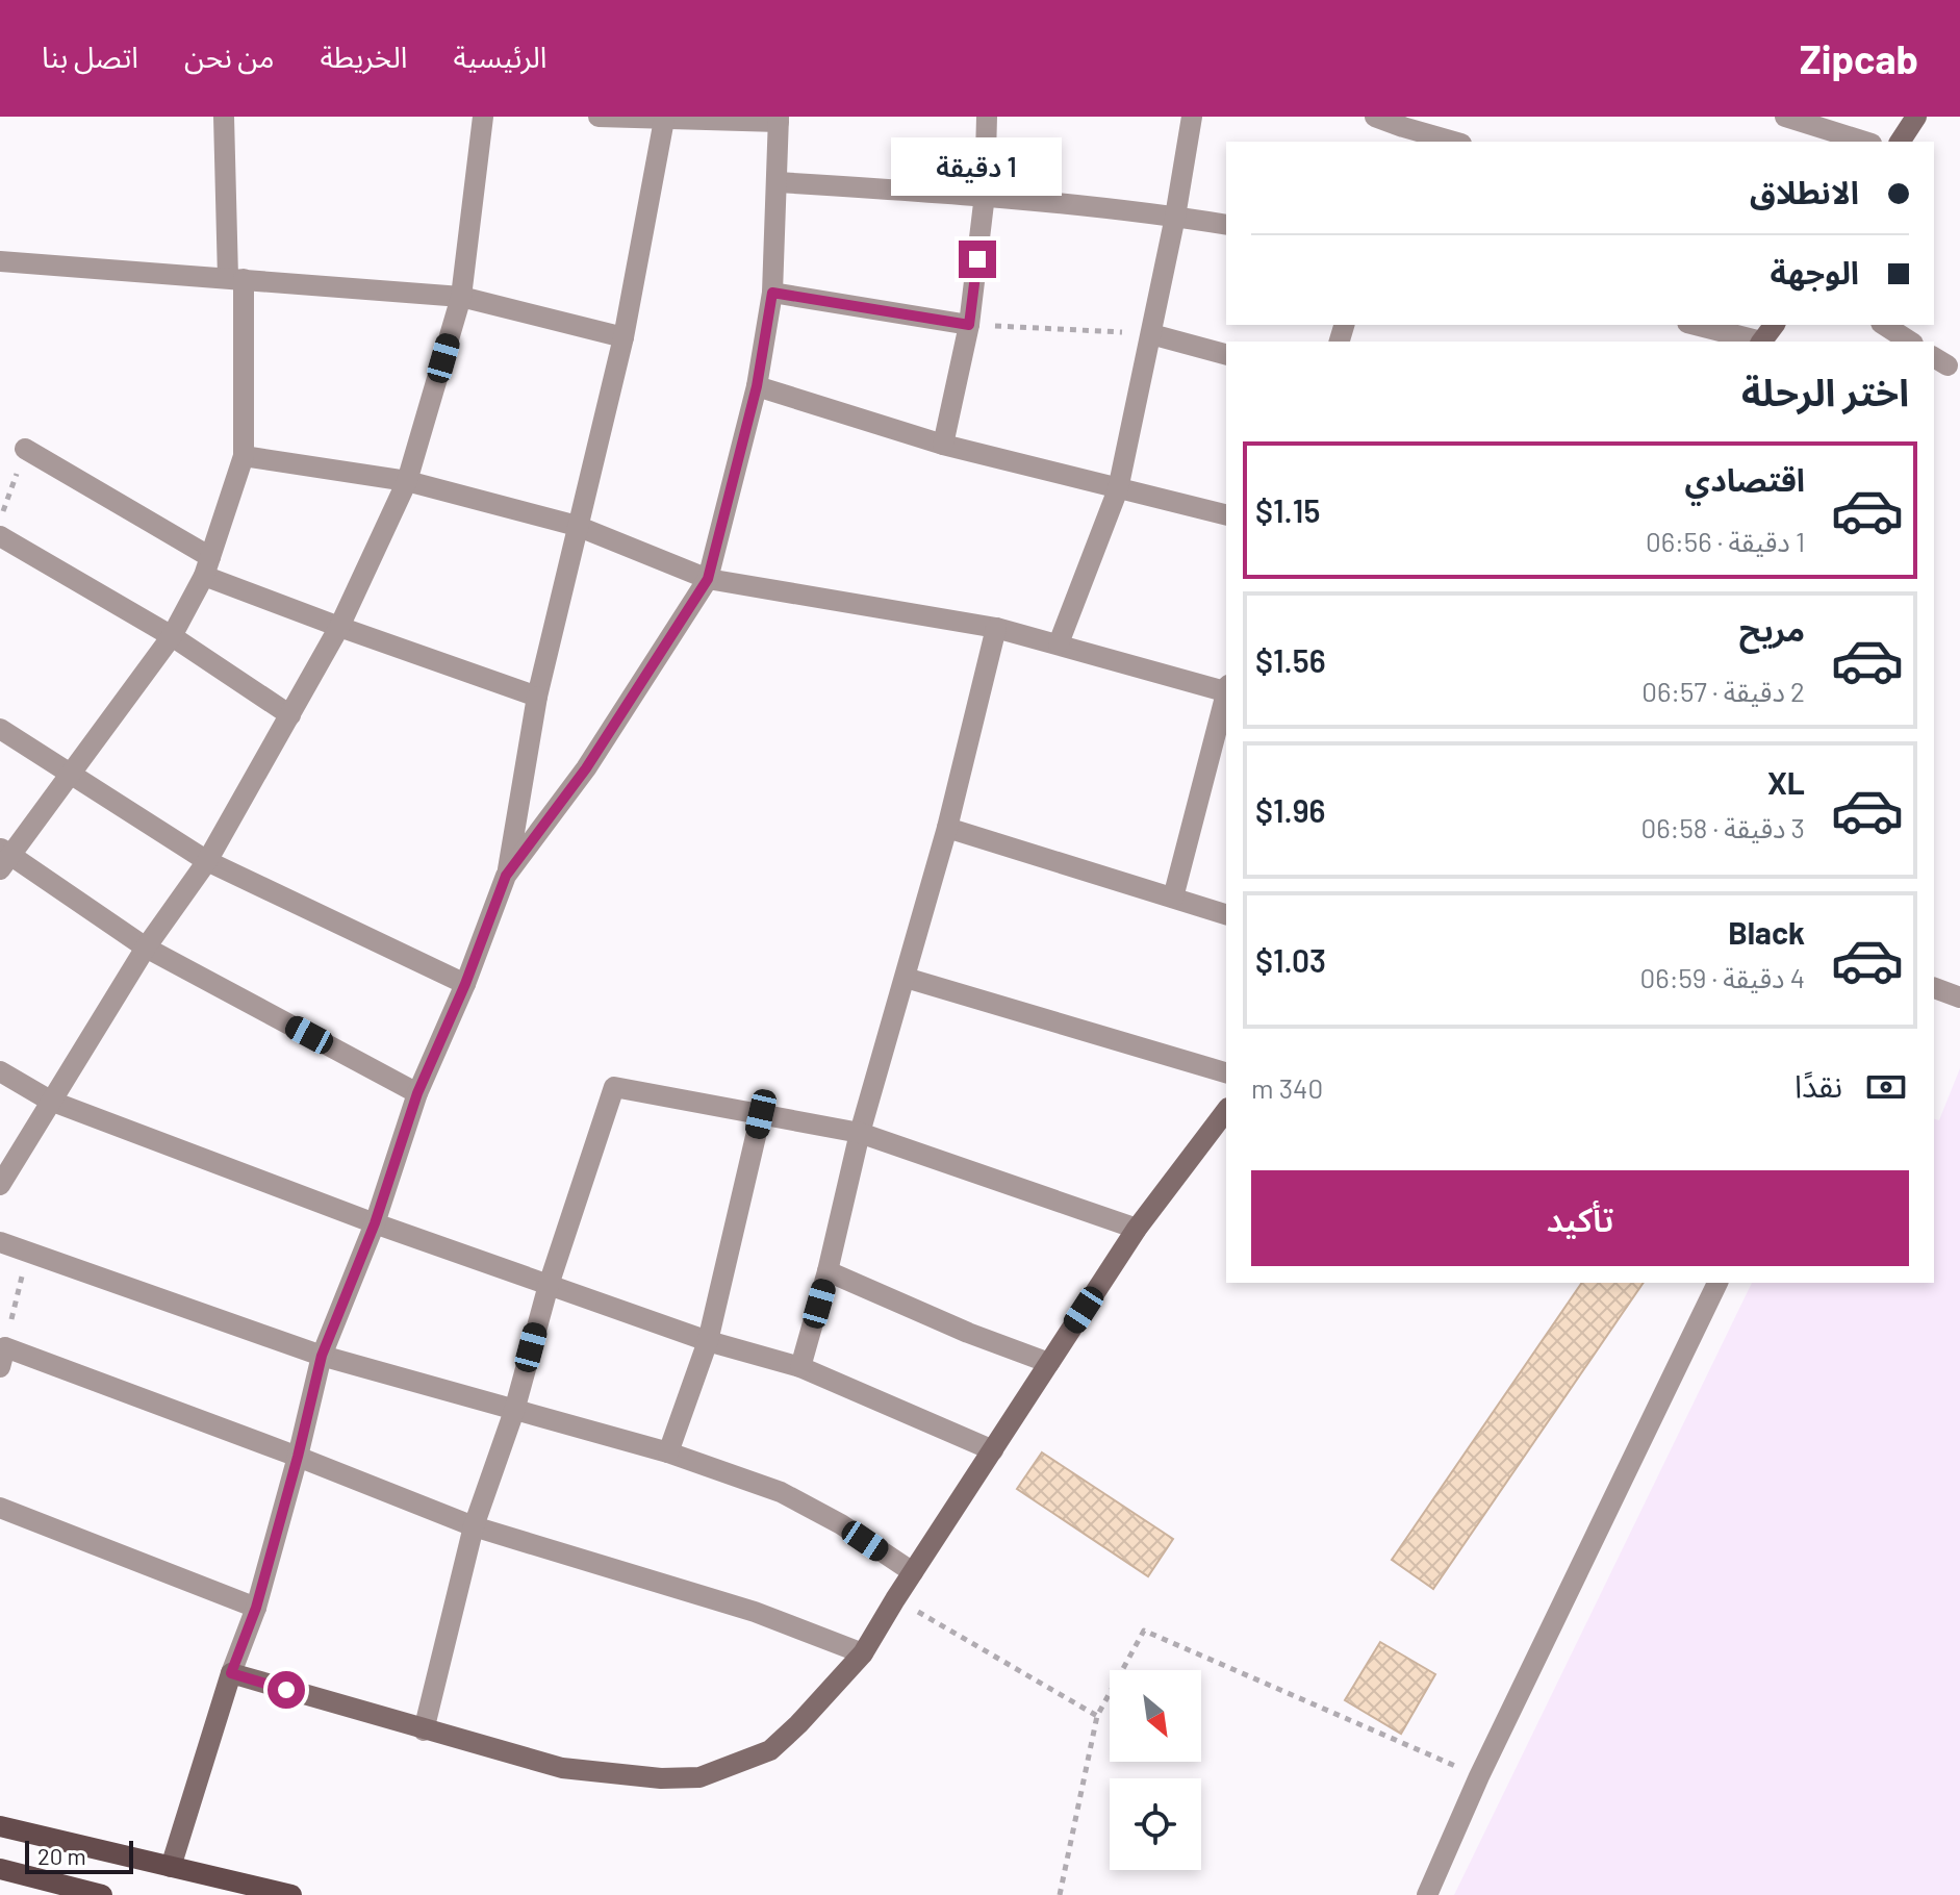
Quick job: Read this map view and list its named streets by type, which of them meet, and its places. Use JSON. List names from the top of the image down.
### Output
{
  "scale_bar": "20 m",
  "north": "bottom right",
  "page": {
    "header": "Zipcab",
    "nav": [
      "الرئيسية",
      "الخريطة",
      "من نحن",
      "اتصل بنا"
    ],
    "bubble": "1 دقيقة",
    "banner": ["الانطلاق", "الوجهة"],
    "heading": "اختر الرحلة",
    "list": [
      {
        "name": "اقتصادي",
        "note": "1 دقيقة · 06:56",
        "value": "$1.15"
      },
      {
        "name": "مريح",
        "note": "2 دقيقة · 06:57",
        "value": "$1.56"
      },
      {
        "name": "XL",
        "note": "3 دقيقة · 06:58",
        "value": "$1.96"
      },
      {
        "name": "Black",
        "note": "4 دقيقة · 06:59",
        "value": "$1.03"
      }
    ],
    "pay": ["نقدًا", "340 m"],
    "buttons": "تأكيد",
    "scale": "20 m"
  }
}
